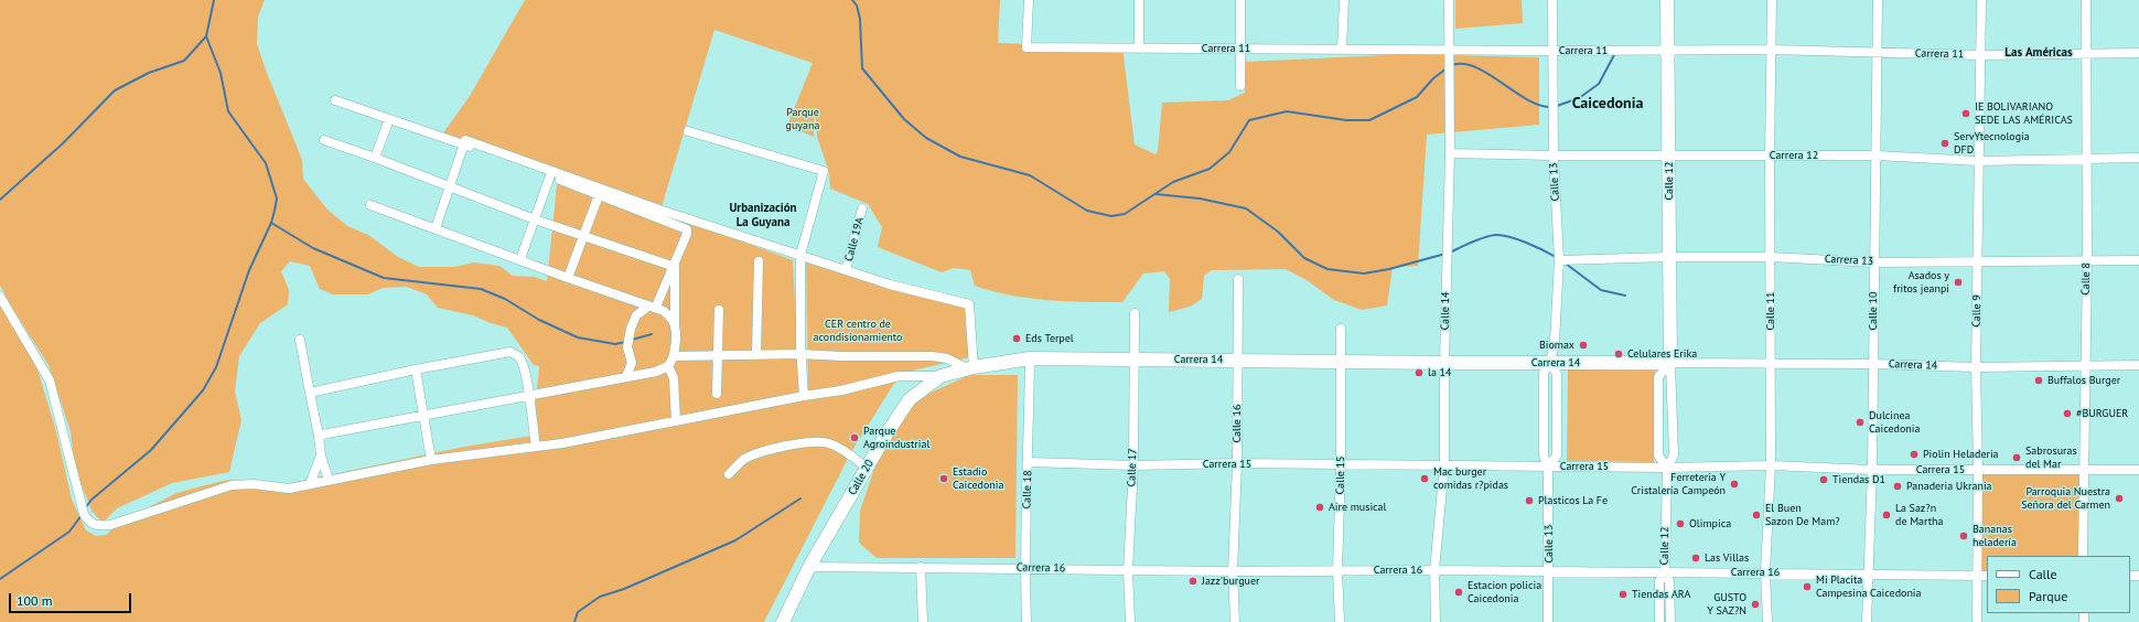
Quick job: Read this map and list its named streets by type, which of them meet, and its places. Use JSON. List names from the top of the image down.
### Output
{
  "streets": {
    "main road": ["Calle 12", "Carrera 14", "Calle 20"],
    "street": [
      "Carrera 11",
      "Carrera 12",
      "Calle 13",
      "Calle 19A",
      "Carrera 13",
      "Calle 8",
      "Calle 14",
      "Calle 11",
      "Calle 10",
      "Calle 9",
      "Calle 16",
      "Carrera 15",
      "Calle 17",
      "Calle 15",
      "Calle 18",
      "Carrera 16"
    ]
  },
  "crossings": [
    ["Carrera 11", "Calle 12"],
    ["Carrera 11", "Calle 13"],
    ["Carrera 11", "Calle 8"],
    ["Carrera 11", "Calle 14"],
    ["Carrera 11", "Calle 11"],
    ["Carrera 11", "Calle 10"],
    ["Carrera 11", "Calle 9"],
    ["Carrera 12", "Calle 12"],
    ["Carrera 12", "Calle 13"],
    ["Carrera 12", "Calle 8"],
    ["Carrera 12", "Calle 14"],
    ["Carrera 12", "Calle 11"],
    ["Carrera 12", "Calle 10"],
    ["Carrera 12", "Calle 9"],
    ["Calle 12", "Carrera 13"],
    ["Calle 12", "Carrera 14"],
    ["Calle 12", "Carrera 15"],
    ["Calle 12", "Carrera 16"],
    ["Calle 13", "Carrera 13"],
    ["Calle 13", "Carrera 14"],
    ["Calle 13", "Carrera 15"],
    ["Calle 13", "Carrera 16"],
    ["Carrera 13", "Calle 8"],
    ["Carrera 13", "Calle 11"],
    ["Carrera 13", "Calle 10"],
    ["Carrera 13", "Calle 9"],
    ["Calle 8", "Carrera 14"],
    ["Calle 8", "Carrera 15"],
    ["Calle 14", "Carrera 14"],
    ["Calle 14", "Carrera 15"],
    ["Calle 14", "Carrera 16"],
    ["Calle 11", "Carrera 14"],
    ["Calle 11", "Carrera 15"],
    ["Calle 11", "Carrera 16"],
    ["Calle 10", "Carrera 14"],
    ["Calle 10", "Carrera 15"],
    ["Calle 10", "Carrera 16"],
    ["Calle 9", "Carrera 14"],
    ["Calle 9", "Carrera 15"],
    ["Calle 9", "Carrera 16"],
    ["Carrera 14", "Calle 16"],
    ["Carrera 14", "Calle 17"],
    ["Carrera 14", "Calle 15"],
    ["Carrera 14", "Calle 20"],
    ["Carrera 14", "Calle 18"],
    ["Calle 16", "Carrera 15"],
    ["Calle 16", "Carrera 16"],
    ["Carrera 15", "Calle 17"],
    ["Carrera 15", "Calle 15"],
    ["Carrera 15", "Calle 18"],
    ["Calle 17", "Carrera 16"],
    ["Calle 15", "Carrera 16"],
    ["Calle 20", "Carrera 16"],
    ["Calle 18", "Carrera 16"]
  ],
  "districts": ["Las Américas", "Caicedonia", "Urbanización La Guyana"],
  "parks": ["Parque guyana", "CER centro de acondisionamiento"],
  "places": [
    "IE BOLIVARIANO SEDE LAS AMÉRICAS",
    "ServYtecnología DFD",
    "Asados y fritos jeanpi",
    "Eds Terpel",
    "Biomax",
    "Celulares Erika",
    "la 14",
    "Buffalos Burger",
    "#BURGUER",
    "Dulcinea Caicedonia",
    "Parque Agroindustrial",
    "Piolin Heladeria",
    "Sabrosuras del Mar",
    "Estadio Caicedonia",
    "Mac burger comidas r?pidas",
    "Tiendas D1",
    "Ferretería Y Cristalería Campeón",
    "Panaderia Ukrania",
    "Parroquia Nuestra Señora del Carmen",
    "Plasticos La Fe",
    "Aire musical",
    "El Buen Sazon De Mam?",
    "La Saz?n de Martha",
    "Olimpica",
    "Bananas heladería",
    "Las Villas",
    "Jazz'burguer",
    "Mi Placita Campesina Caicedonia",
    "Estacion policia Caicedonia",
    "Tiendas ARA",
    "GUSTO Y SAZ?N"
  ],
  "legend": ["Calle", "Parque"],
  "scale_bar": "100 m"
}
